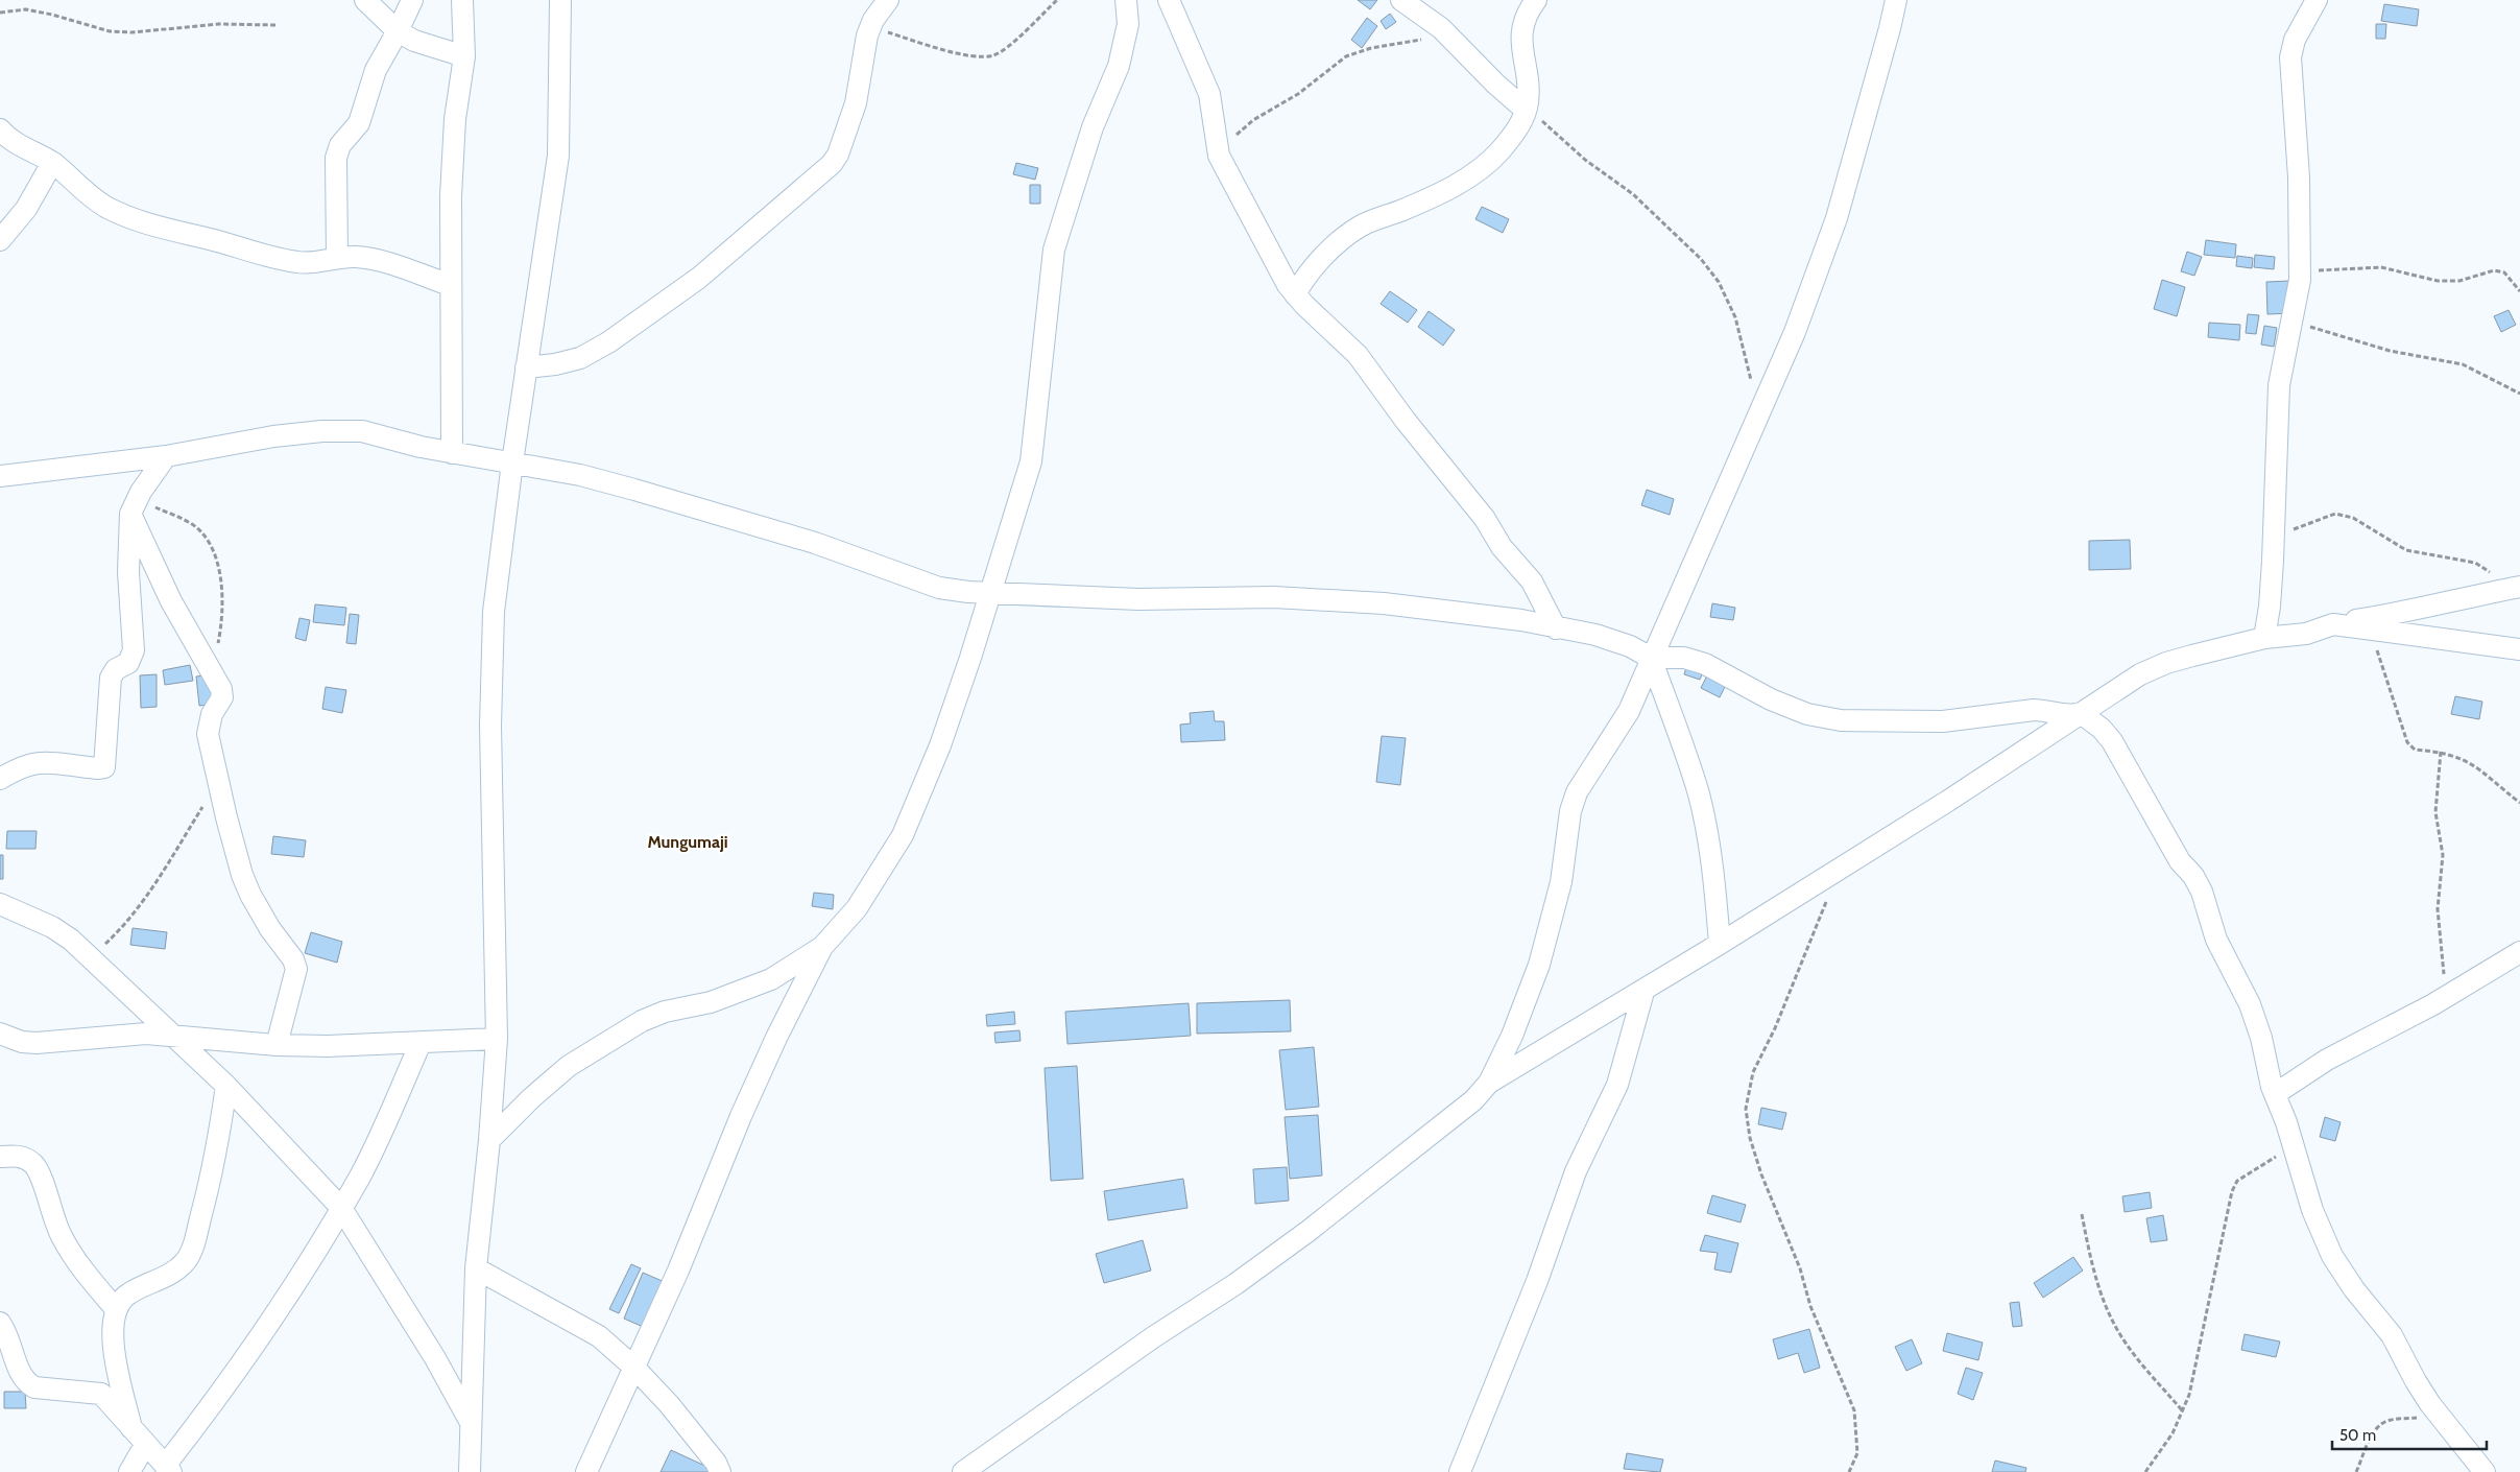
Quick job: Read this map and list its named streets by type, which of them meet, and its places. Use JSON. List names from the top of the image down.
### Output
{
  "districts": ["Mungumaji"],
  "scale_bar": "50 m"
}
